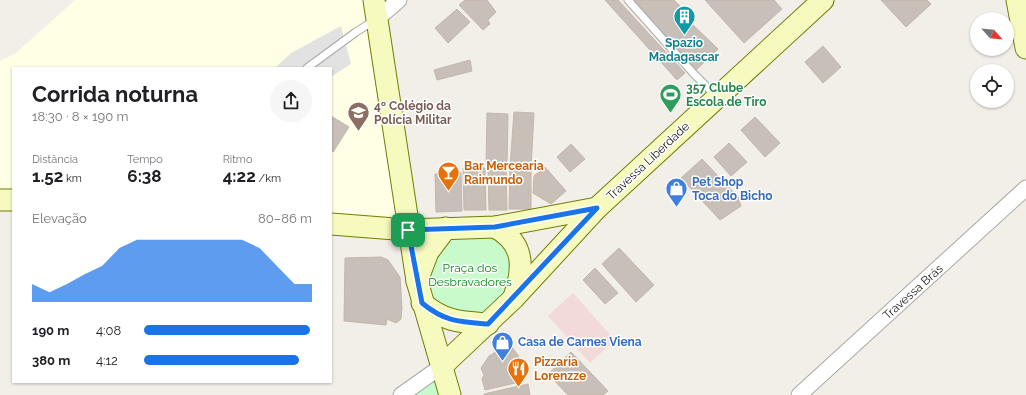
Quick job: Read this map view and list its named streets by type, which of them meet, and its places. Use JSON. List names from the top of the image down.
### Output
{
  "streets": {
    "street": ["Travessa Liberdade", "Travessa Brás"]
  },
  "parks": ["Praça dos Desbravadores"],
  "places": {
    "building": ["Spazio Madagascar"],
    "sports": ["357 Clube Escola de Tiro"],
    "school or university": ["4º Colégio da Polícia Militar"],
    "bar": ["Bar Mercearia Raimundo"],
    "shop": ["Pet Shop Toca do Bicho", "Casa de Carnes Viena"],
    "restaurant": ["Pizzaria Lorenzze"]
  },
  "north": "bottom right",
  "page": {
    "heading": ["Corrida noturna", "18:30 · 8 × 190 m"],
    "stats": [
      ["Distância", "1.52 km"],
      ["Tempo", "6:38"],
      ["Ritmo", "4:22 /km"]
    ],
    "chart": ["Elevação", "80–86 m"],
    "list": [
      {
        "name": "190 m",
        "note": "4:08"
      },
      {
        "name": "380 m",
        "note": "4:12"
      }
    ]
  }
}
